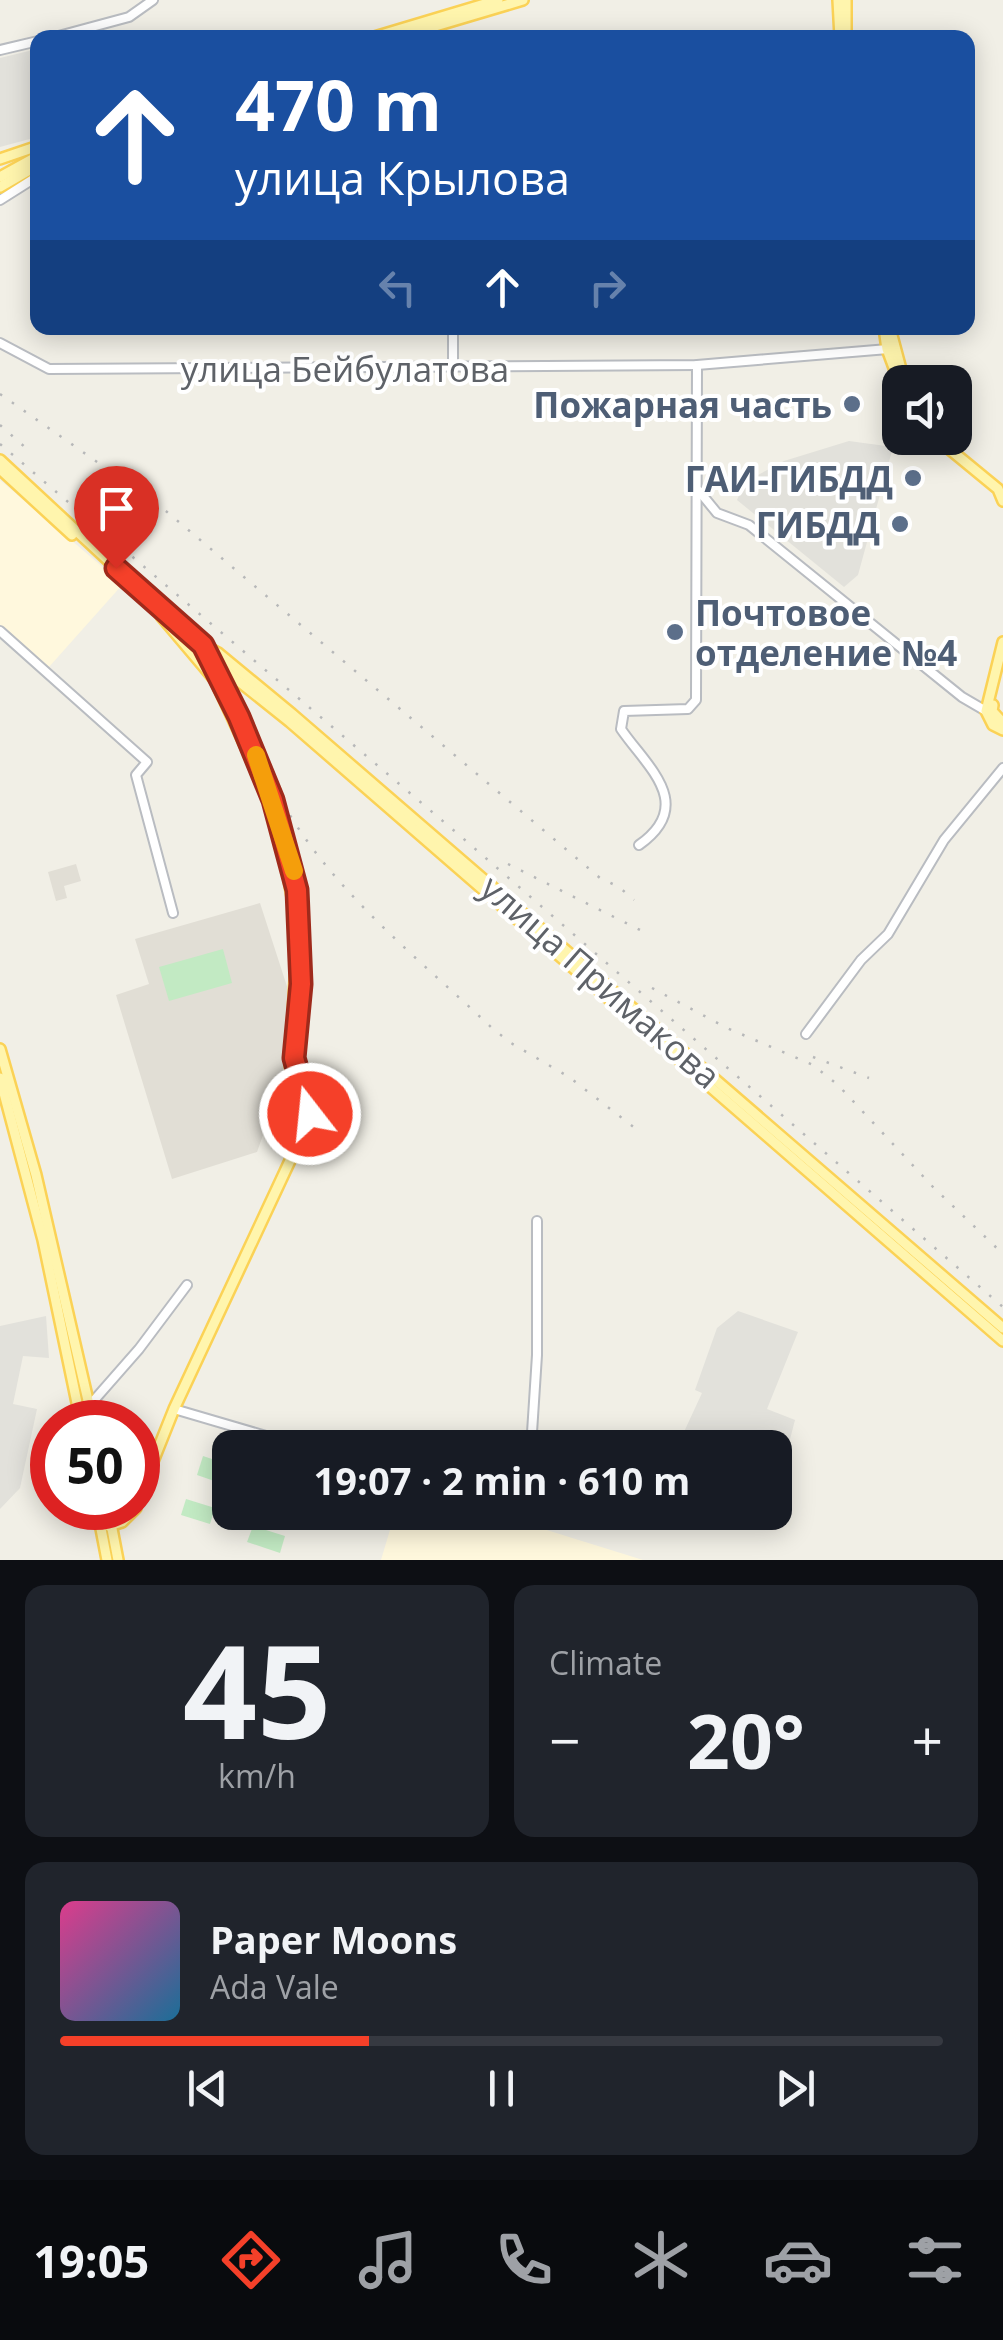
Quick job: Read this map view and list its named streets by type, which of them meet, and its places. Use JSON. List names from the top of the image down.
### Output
{
  "streets": {
    "main road": ["улица Примакова"],
    "street": ["улица Бейбулатова"]
  },
  "places": [
    "Пожарная часть",
    "ГАИ-ГИБДД",
    "ГИБДД",
    "Почтовое отделение №4"
  ],
  "page": {
    "turn": ["470 m", "улица Крылова"],
    "limit": "50",
    "trip": "19:07 · 2 min · 610 m",
    "tile": [
      ["45", "km/h"],
      "Climate"
    ],
    "heat": ["−", "20°", "+"],
    "song": ["Paper Moons", "Ada Vale"],
    "tabs": "19:05"
  }
}
